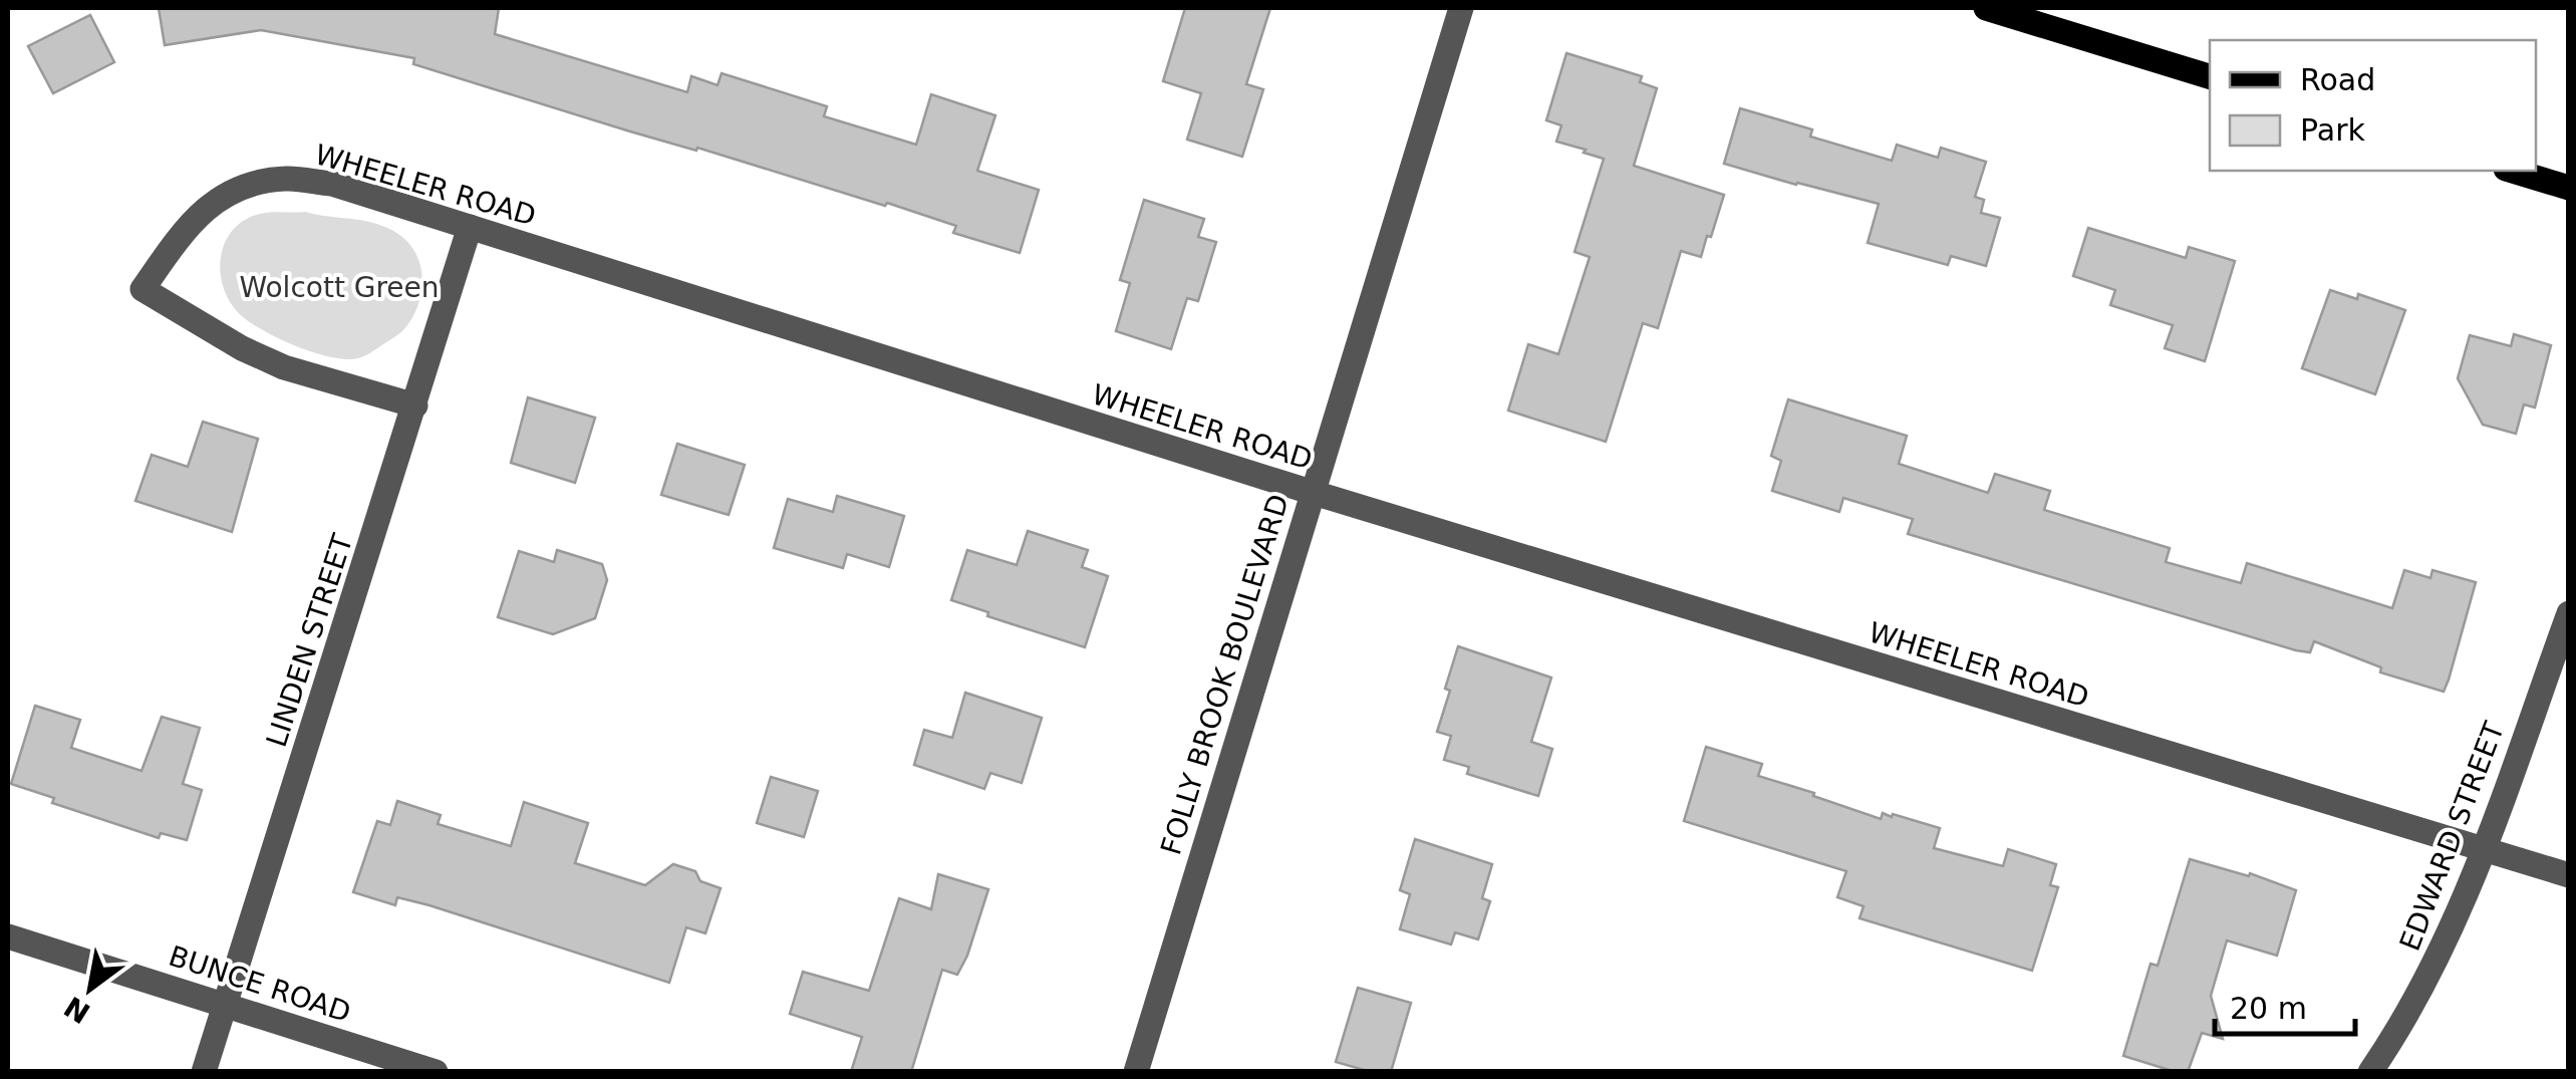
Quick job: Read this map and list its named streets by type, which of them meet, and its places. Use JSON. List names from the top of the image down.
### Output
{
  "streets": {
    "street": [
      "WHEELER ROAD",
      "LINDEN STREET",
      "FOLLY BROOK BOULEVARD",
      "EDWARD STREET",
      "BUNCE ROAD"
    ]
  },
  "crossings": [
    ["WHEELER ROAD", "LINDEN STREET"],
    ["WHEELER ROAD", "FOLLY BROOK BOULEVARD"],
    ["WHEELER ROAD", "EDWARD STREET"],
    ["LINDEN STREET", "BUNCE ROAD"]
  ],
  "parks": ["Wolcott Green"],
  "legend": ["Road", "Park"],
  "scale_bar": "20 m",
  "north": "bottom left"
}
